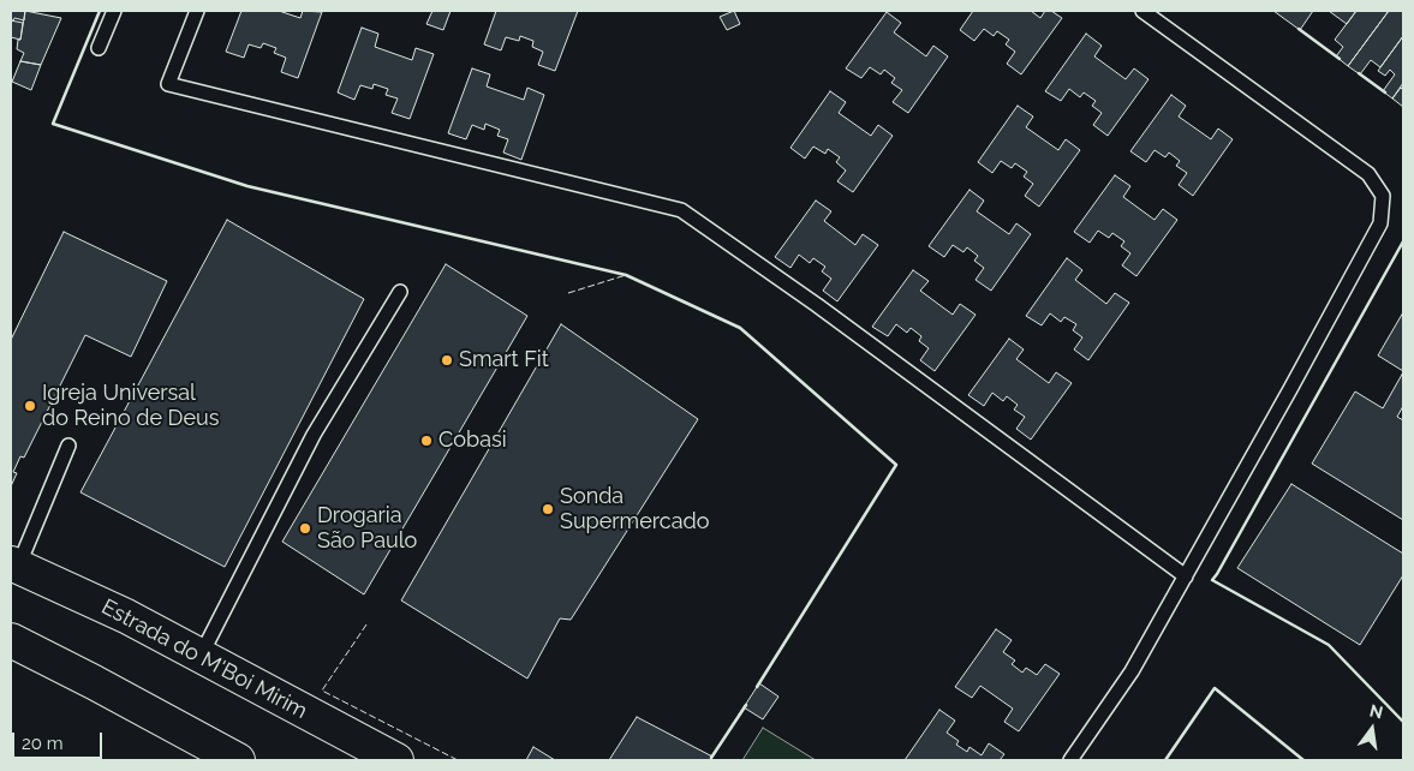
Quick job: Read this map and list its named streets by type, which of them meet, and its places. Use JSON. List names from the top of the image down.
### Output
{
  "streets": {
    "main road": ["Estrada do M'Boi Mirim"]
  },
  "places": [
    "Smart Fit",
    "Igreja Universal do Reino de Deus",
    "Cobasi",
    "Sonda Supermercado",
    "Drogaria São Paulo"
  ],
  "scale_bar": "20 m",
  "north": "top"
}
